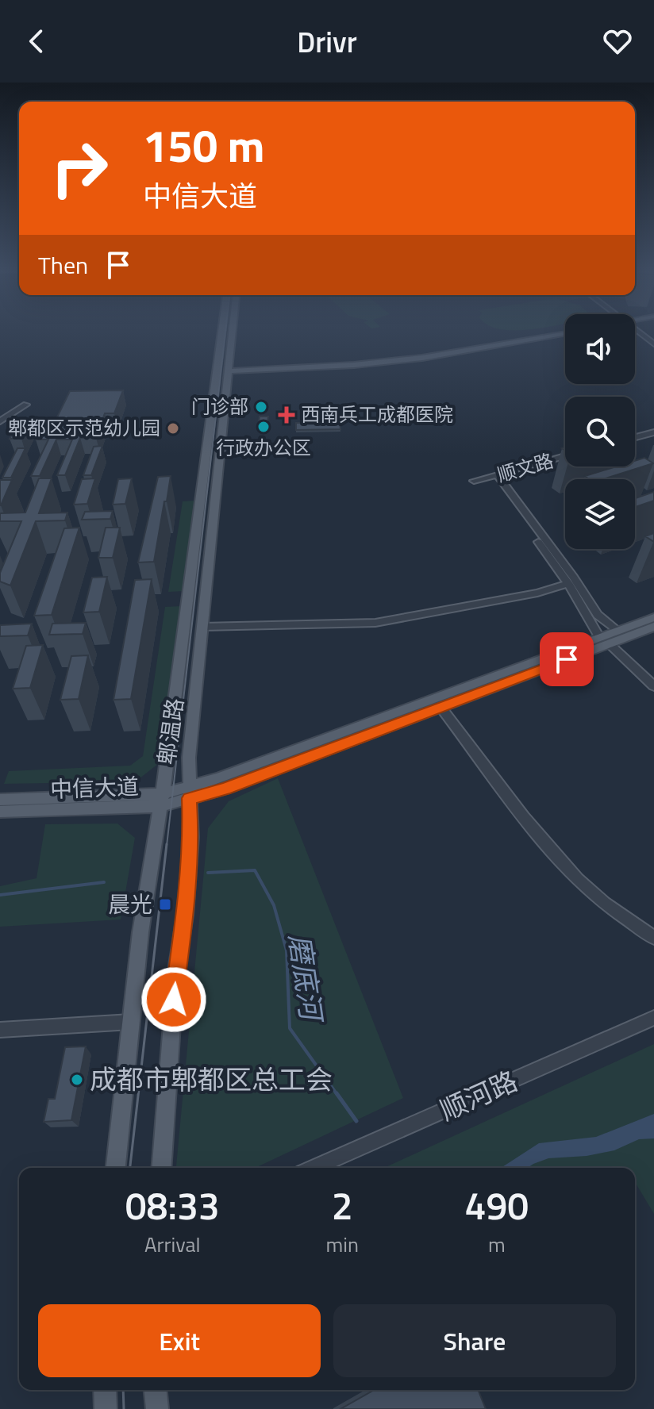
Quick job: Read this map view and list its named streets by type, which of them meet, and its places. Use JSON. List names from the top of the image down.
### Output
{
  "streets": {
    "main road": ["郫温路", "中信大道"],
    "street": ["顺文路", "顺河路"]
  },
  "crossings": [
    ["郫温路", "中信大道"]
  ],
  "water": ["磨底河"],
  "places": {
    "other": [
      "门诊部",
      "行政办公区",
      "郫都区示范幼儿园",
      "成都市郫都区总工会"
    ],
    "health": ["西南兵工成都医院"],
    "transit": ["晨光"]
  },
  "page": {
    "header": "Drivr",
    "turn": ["150 m", "中信大道"],
    "then": "Then",
    "eta": [
      "08:33",
      "Arrival",
      "2",
      "min",
      "490",
      "m"
    ],
    "buttons": ["Exit", "Share"]
  }
}
